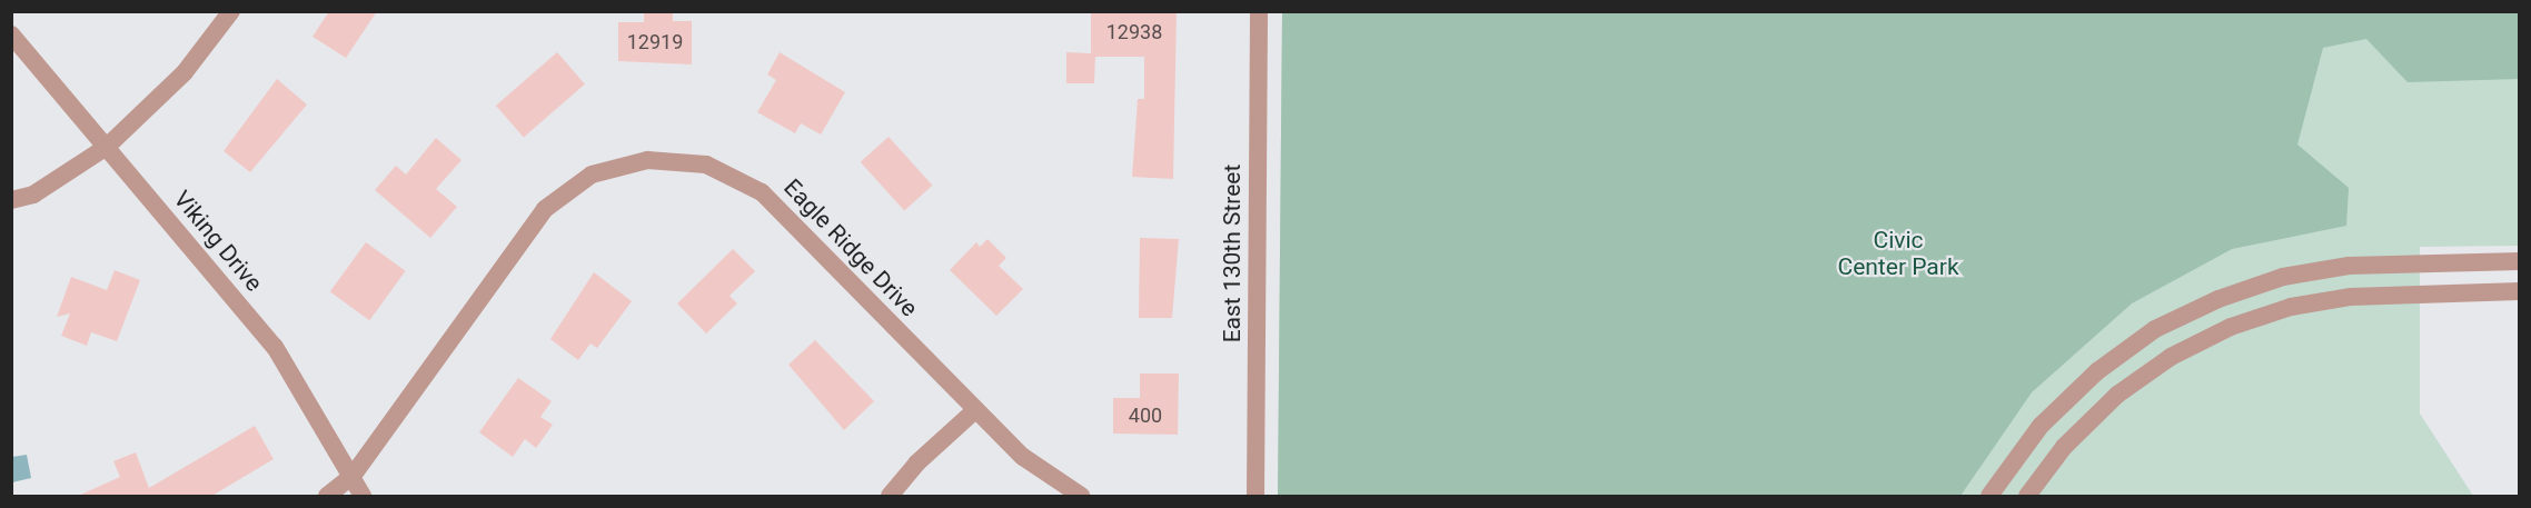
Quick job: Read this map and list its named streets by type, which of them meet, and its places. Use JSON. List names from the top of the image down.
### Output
{
  "streets": {
    "street": ["Viking Drive", "Eagle Ridge Drive", "East 130th Street"]
  },
  "crossings": [
    ["Viking Drive", "Eagle Ridge Drive"]
  ],
  "parks": ["Civic Center Park"],
  "house_numbers": ["12938", "12919", "400"]
}
